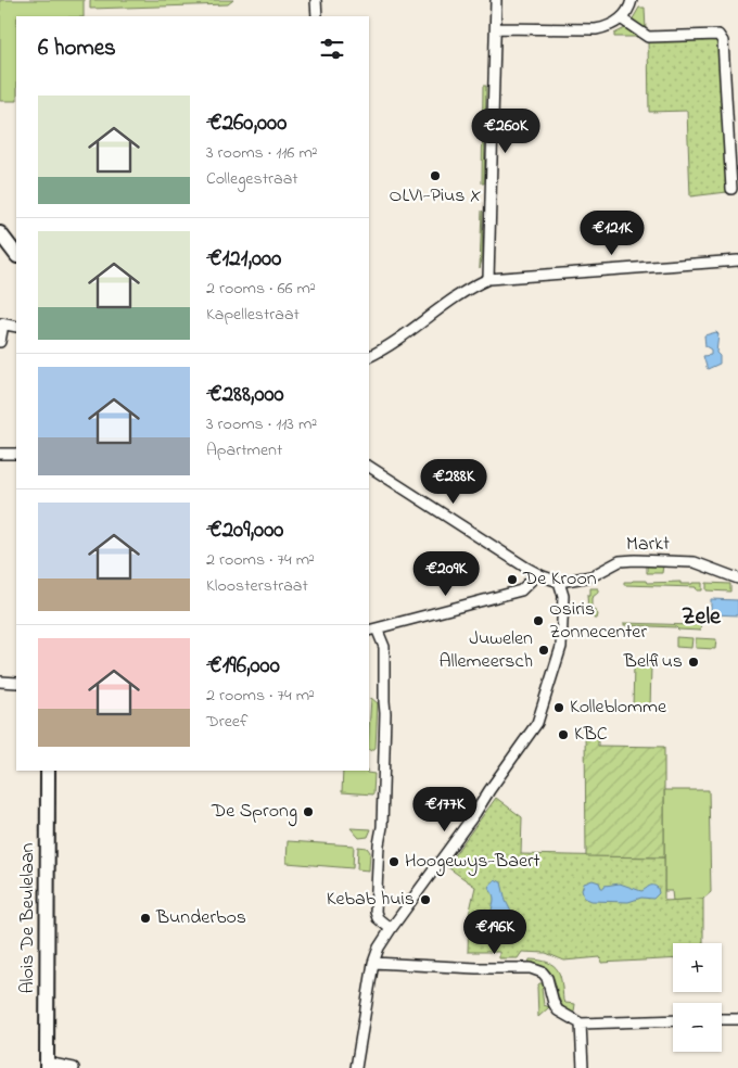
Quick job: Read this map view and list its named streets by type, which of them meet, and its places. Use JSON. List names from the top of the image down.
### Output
{
  "streets": {
    "street": ["Markt", "Alois De Beulelaan"]
  },
  "districts": ["Zele"],
  "places": [
    "OLVI-Pius X",
    "De Kroon",
    "Osiris Zonnecenter",
    "Juwelen Allemeersch",
    "Belfius",
    "Kolleblomme",
    "KBC",
    "De Sprong",
    "Hoogewys-Baert",
    "Kebab huis",
    "Bunderbos"
  ],
  "page": {
    "heading": "6 homes",
    "list": [
      {
        "name": "€260,000",
        "note": "3 rooms · 116 m² · Collegestraat"
      },
      {
        "name": "€121,000",
        "note": "2 rooms · 66 m² · Kapellestraat"
      },
      {
        "name": "€288,000",
        "note": "3 rooms · 113 m² · Apartment"
      },
      {
        "name": "€209,000",
        "note": "2 rooms · 74 m² · Kloosterstraat"
      },
      {
        "name": "€196,000",
        "note": "2 rooms · 74 m² · Dreef"
      }
    ],
    "price": [
      "€260K",
      "€121K",
      "€288K",
      "€209K",
      "€177K",
      "€196K"
    ],
    "map_buttons": ["+", "−"]
  }
}
